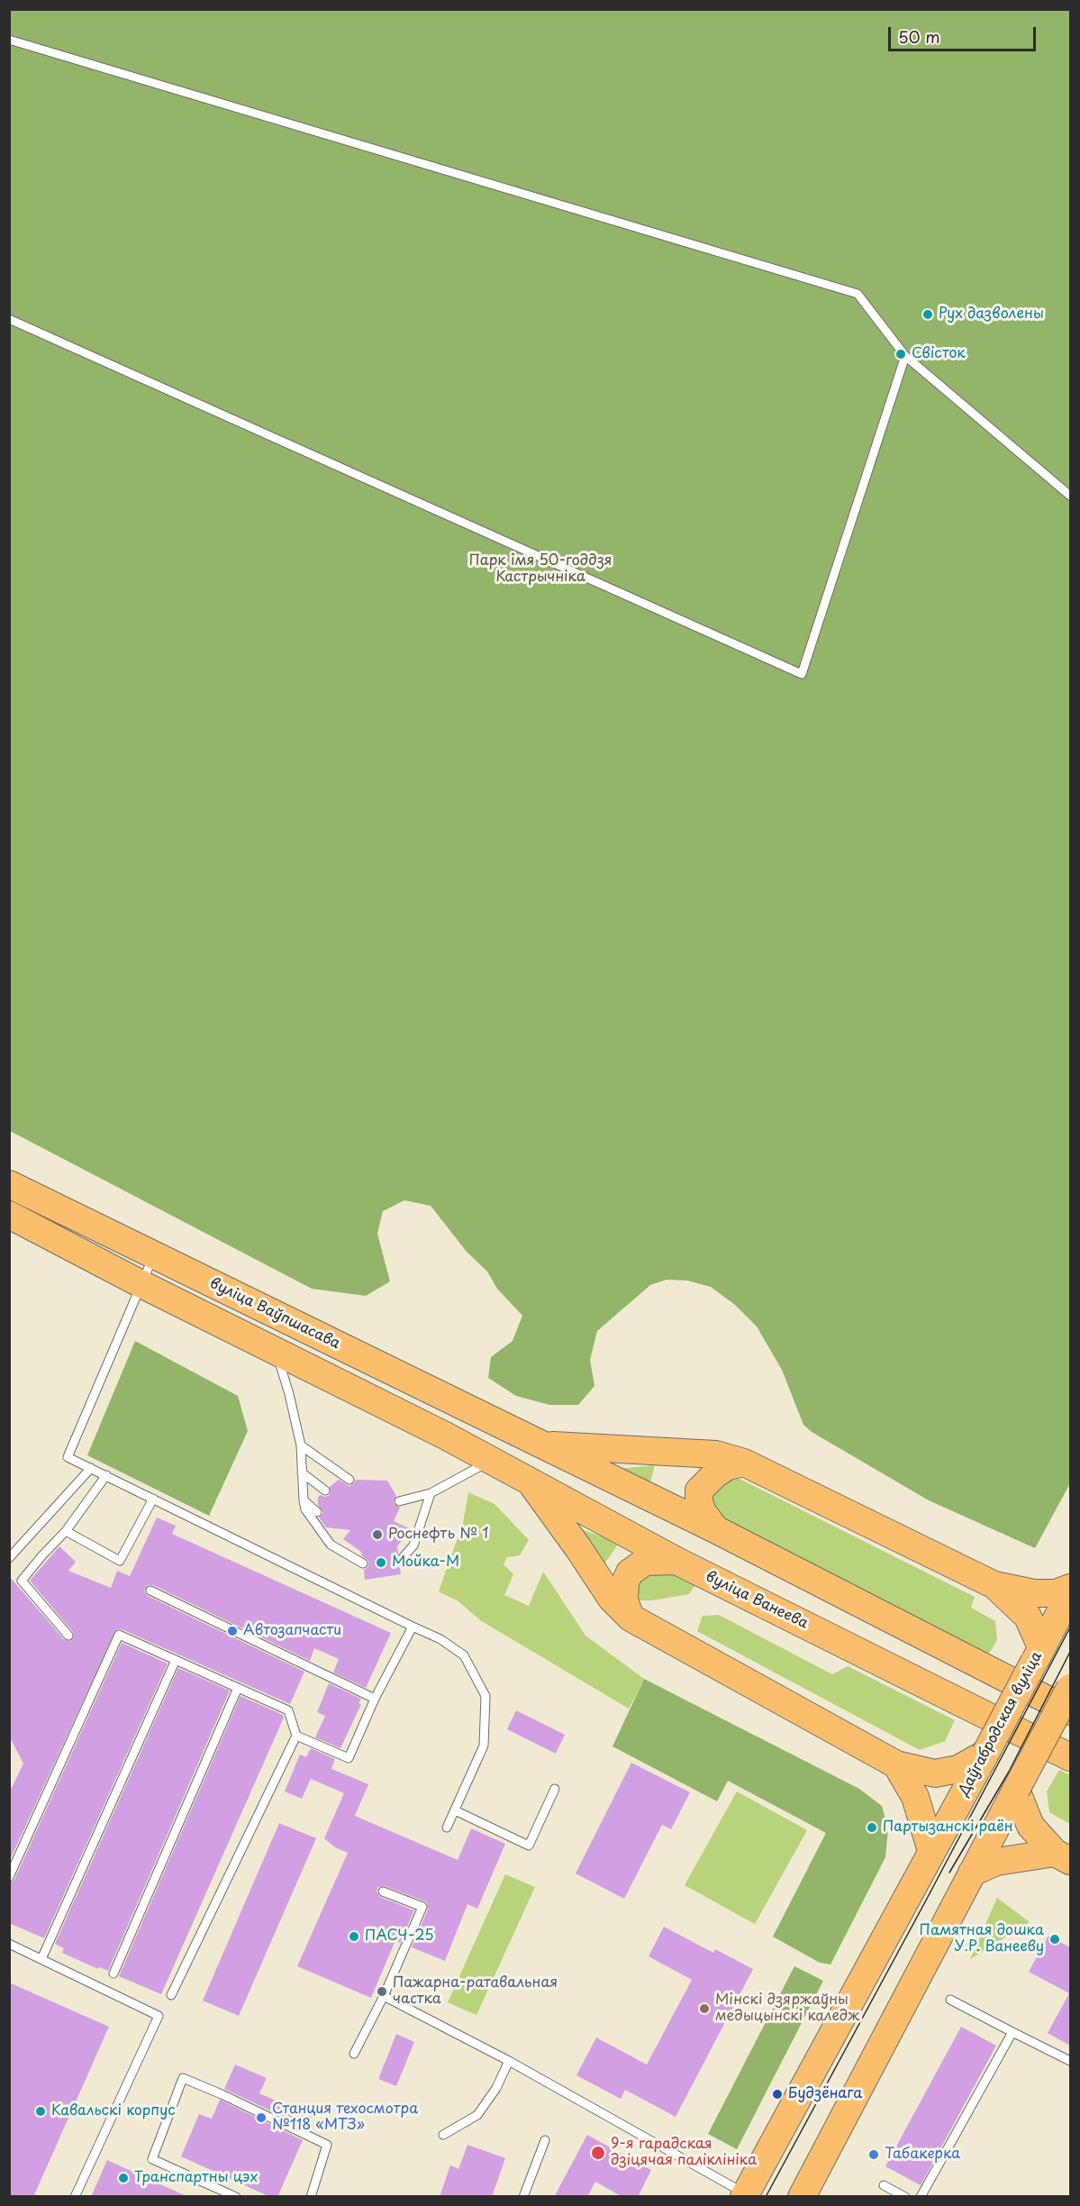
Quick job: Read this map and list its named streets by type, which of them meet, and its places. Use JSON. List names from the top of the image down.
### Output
{
  "streets": {
    "main road": ["вуліца Ваўпшасава", "вуліца Ванеева", "Даўгабродская вуліца"]
  },
  "parks": ["Парк імя 50-годдзя Кастрычніка"],
  "places": [
    "Рух дазволены",
    "Свісток",
    "Роснефть № 1",
    "Мойка-М",
    "Автозапчасти",
    "Партызанскі раён",
    "ПАСЧ-25",
    "Памятная дошка У.Р. Ванееву",
    "Пажарна-ратавальная частка",
    "Мінскі дзяржаўны медыцынскі каледж",
    "Будзёнага",
    "Кавальскі корпус",
    "Станция техосмотра №118 «МТЗ»",
    "9-я гарадская дзіцячая паліклініка",
    "Табакерка",
    "Транспартны цэх"
  ],
  "scale_bar": "50 m"
}
